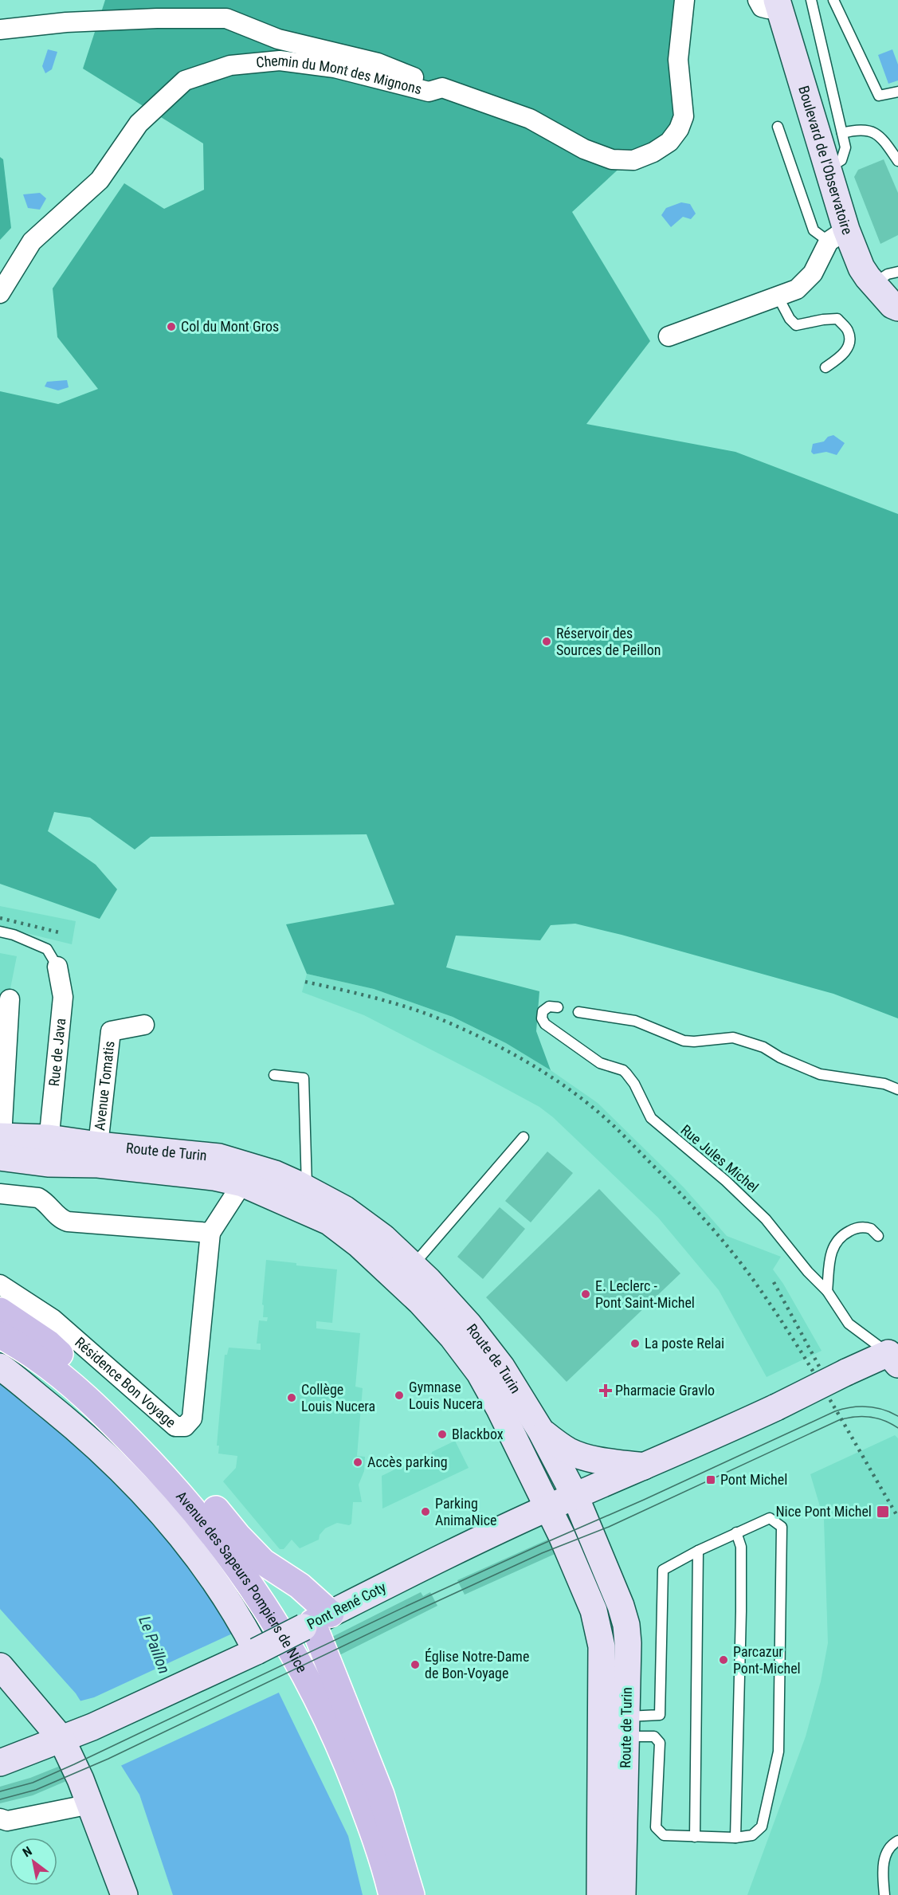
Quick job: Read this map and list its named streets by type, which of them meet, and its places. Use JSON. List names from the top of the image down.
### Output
{
  "streets": {
    "main road": [
      "Boulevard de l'Observatoire",
      "Route de Turin",
      "Avenue des Sapeurs Pompiers de Nice",
      "Pont René Coty"
    ],
    "street": [
      "Chemin du Mont des Mignons",
      "Rue de Java",
      "Avenue Tomatis",
      "Résidence Bon Voyage"
    ],
    "lane": ["Rue Jules Michel"]
  },
  "crossings": [
    ["Rue de Java", "Route de Turin"],
    ["Avenue Tomatis", "Route de Turin"],
    ["Route de Turin", "Résidence Bon Voyage"],
    ["Route de Turin", "Pont René Coty"],
    ["Rue Jules Michel", "Pont René Coty"]
  ],
  "water": ["Le Paillon"],
  "places": {
    "other": [
      "Col du Mont Gros",
      "Réservoir des Sources de Peillon",
      "E. Leclerc - Pont Saint-Michel",
      "La poste Relai",
      "Gymnase Louis Nucera",
      "Collège Louis Nucera",
      "Blackbox",
      "Accès parking",
      "Parking AnimaNice",
      "Parcazur Pont-Michel",
      "Église Notre-Dame de Bon-Voyage"
    ],
    "health": ["Pharmacie Gravlo"],
    "transit": ["Pont Michel", "Nice Pont Michel"]
  },
  "north": "top left"
}
